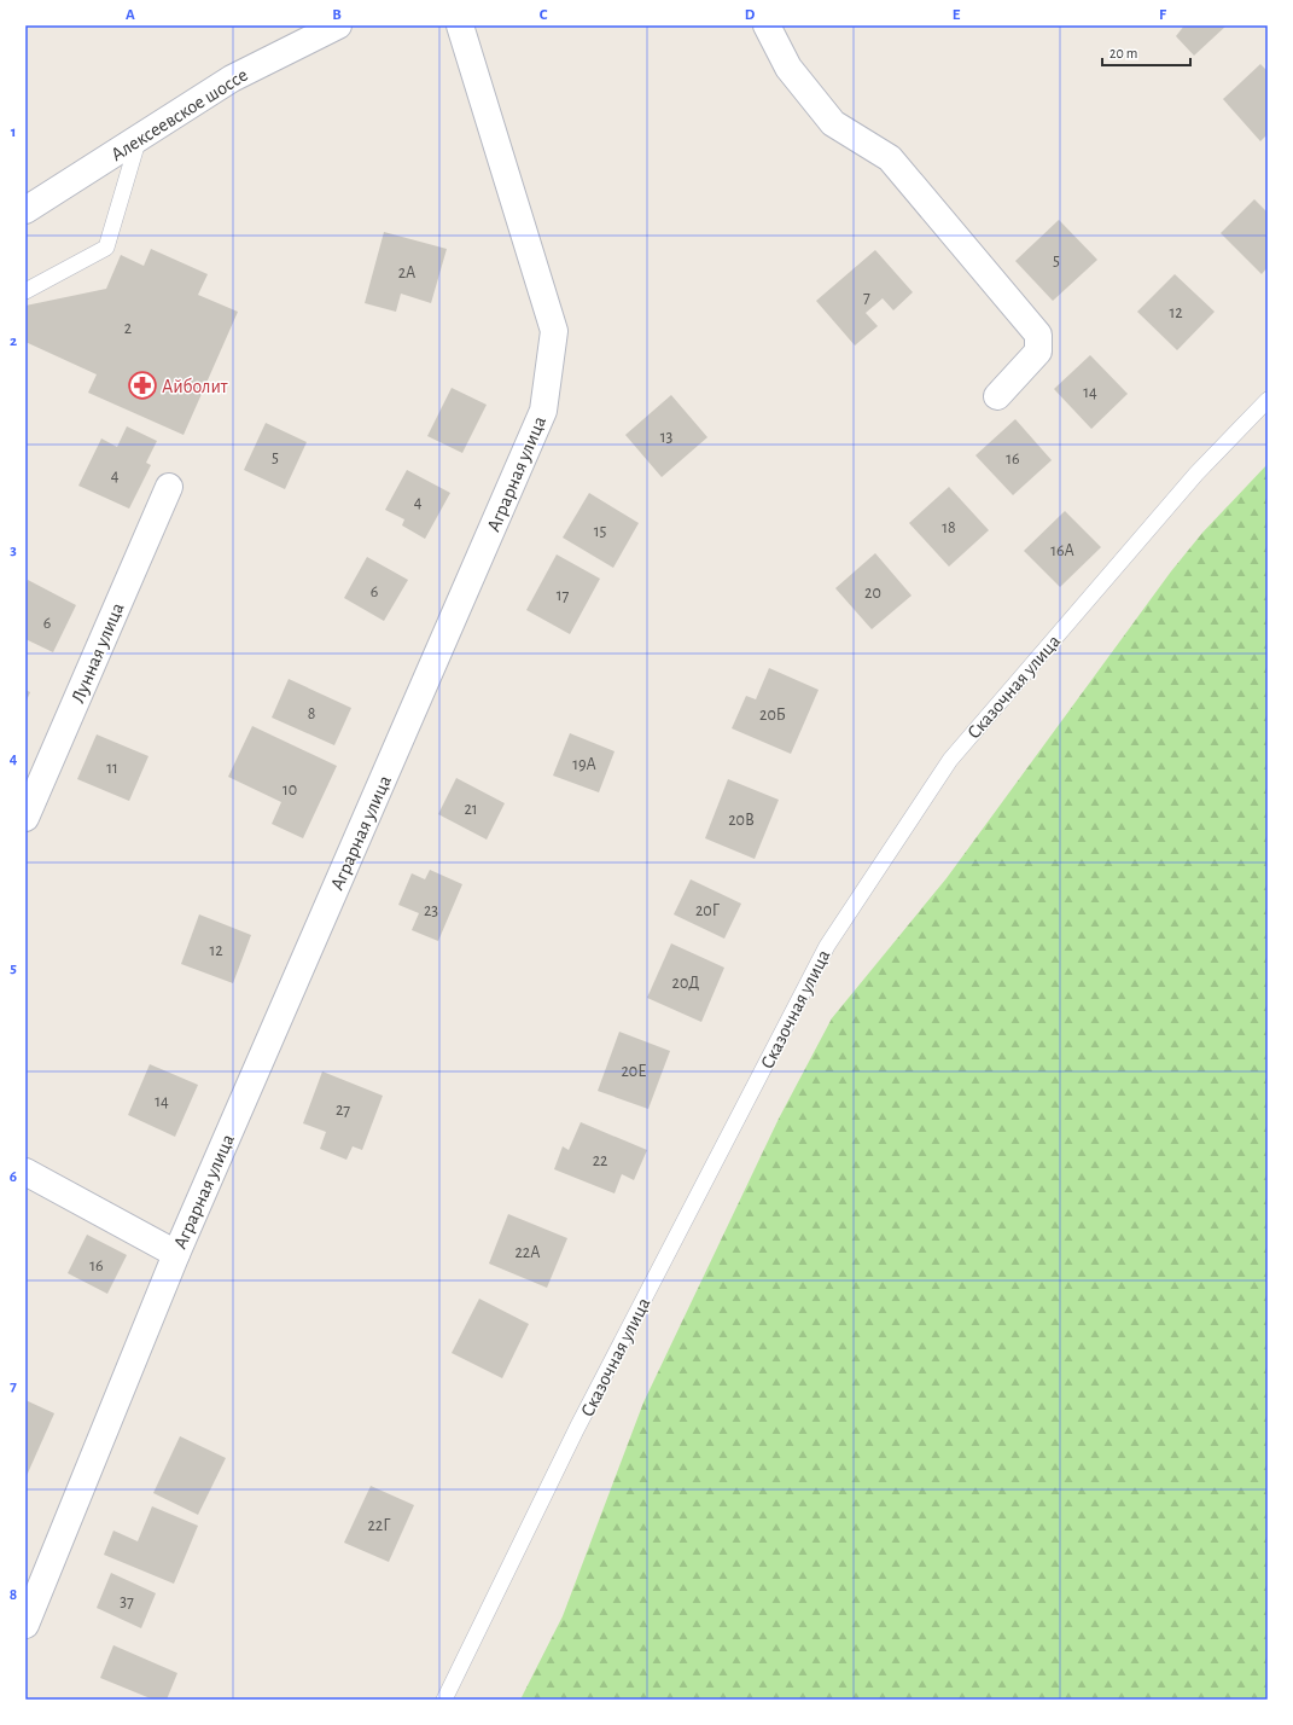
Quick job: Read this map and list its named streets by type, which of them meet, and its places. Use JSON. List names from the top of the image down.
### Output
{
  "streets": {
    "street": ["Алексеевское шоссе", "Аграрная улица", "Лунная улица"],
    "lane": ["Сказочная улица"]
  },
  "places": {
    "pharmacy": ["Айболит"]
  },
  "house_numbers": [
    "5",
    "2А",
    "7",
    "12",
    "2",
    "14",
    "13",
    "5",
    "16",
    "4",
    "4",
    "18",
    "15",
    "16А",
    "6",
    "20",
    "17",
    "6",
    "8",
    "20Б",
    "19А",
    "11",
    "10",
    "21",
    "20В",
    "23",
    "20Г",
    "12",
    "20Д",
    "20Е",
    "14",
    "27",
    "22",
    "22А",
    "16",
    "22Г",
    "37"
  ],
  "scale_bar": "20 m",
  "grid": {
    "columns": [
      "A",
      "B",
      "C",
      "D",
      "E",
      "F"
    ],
    "rows": [
      "1",
      "2",
      "3",
      "4",
      "5",
      "6",
      "7",
      "8"
    ]
  }
}
